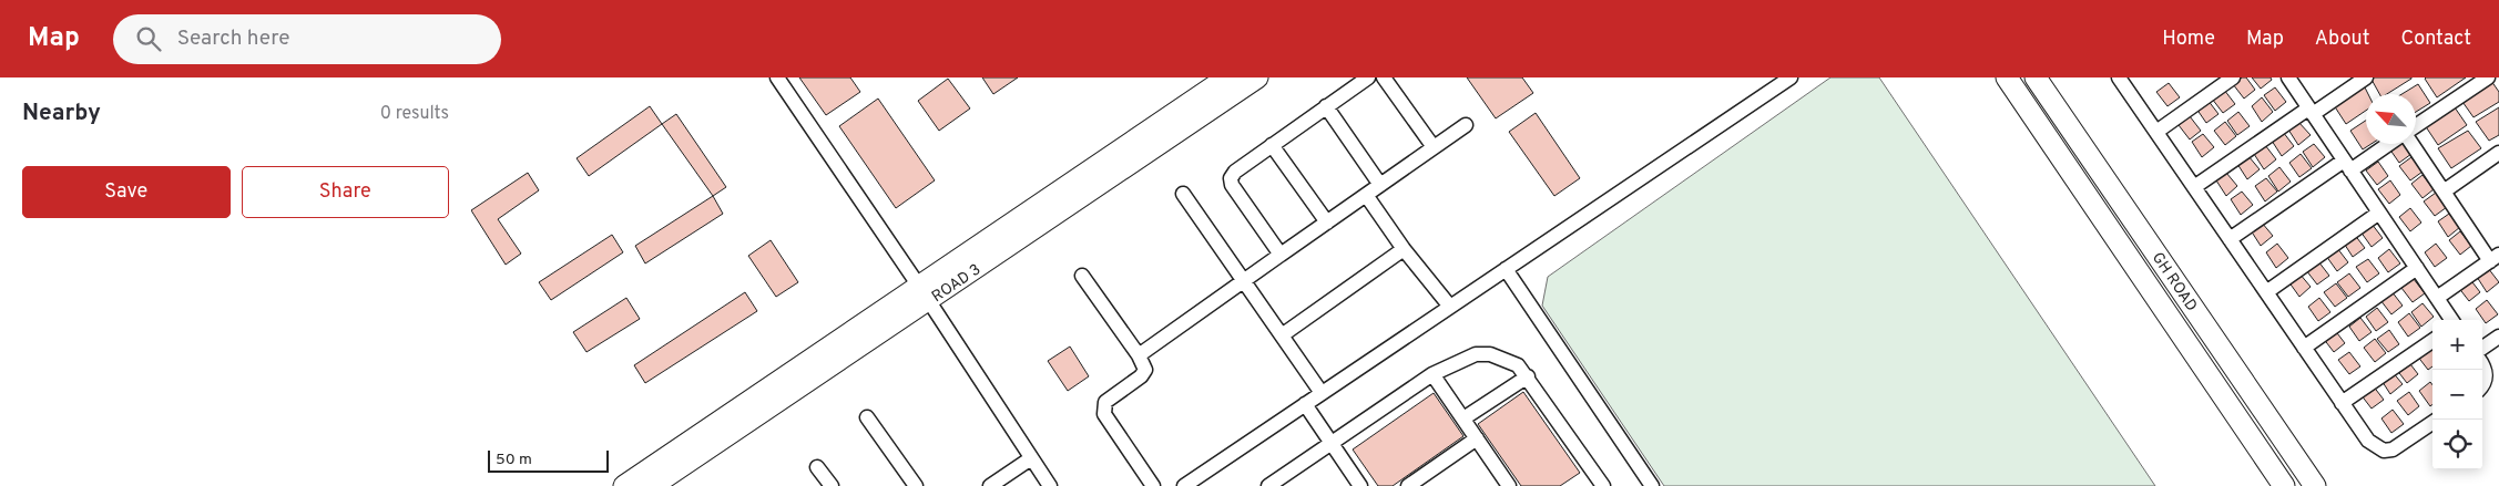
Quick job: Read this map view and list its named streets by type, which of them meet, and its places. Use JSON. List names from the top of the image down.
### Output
{
  "streets": {
    "street": ["GH ROAD", "ROAD 3"]
  },
  "scale_bar": "50 m",
  "north": "top left",
  "page": {
    "header": "Map",
    "search": "Search here",
    "nav": [
      "Home",
      "Map",
      "About",
      "Contact"
    ],
    "heading": ["Nearby", "0 results"],
    "buttons": ["Save", "Share"],
    "map_buttons": ["+", "−"],
    "scale": "50 m"
  }
}
